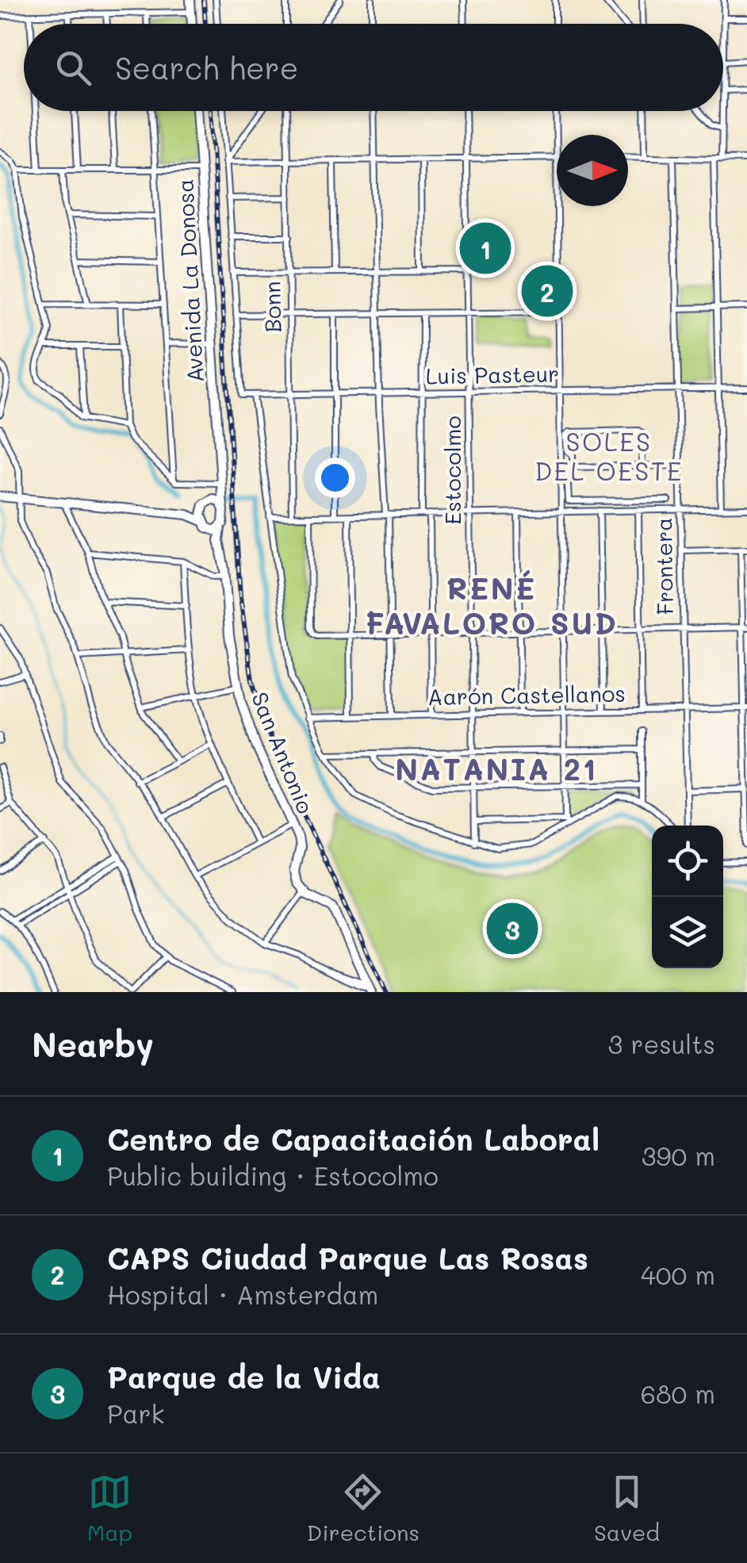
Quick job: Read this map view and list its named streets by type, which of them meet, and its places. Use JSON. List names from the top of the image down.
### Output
{
  "streets": {
    "main road": ["Avenida La Donosa", "San Antonio"],
    "street": [
      "Bonn",
      "Luis Pasteur",
      "Estocolmo",
      "Frontera",
      "Aarón Castellanos"
    ]
  },
  "crossings": [
    ["Avenida La Donosa", "San Antonio"],
    ["Bonn", "Luis Pasteur"],
    ["Luis Pasteur", "Estocolmo"],
    ["Luis Pasteur", "Frontera"],
    ["Estocolmo", "Aarón Castellanos"],
    ["Frontera", "Aarón Castellanos"]
  ],
  "districts": ["SOLES DEL OESTE", "RENÉ FAVALORO SUD", "NATANIA 21"],
  "north": "right",
  "page": {
    "search": "Search here",
    "pins": ["1", "2", "3"],
    "heading": ["Nearby", "3 results"],
    "list": [
      {
        "mark": "1",
        "name": "Centro de Capacitación Laboral",
        "note": "Public building · Estocolmo",
        "value": "390 m"
      },
      {
        "mark": "2",
        "name": "CAPS Ciudad Parque Las Rosas",
        "note": "Hospital · Amsterdam",
        "value": "400 m"
      },
      {
        "mark": "3",
        "name": "Parque de la Vida",
        "note": "Park",
        "value": "680 m"
      }
    ],
    "nav": ["Map", "Directions", "Saved"]
  }
}
